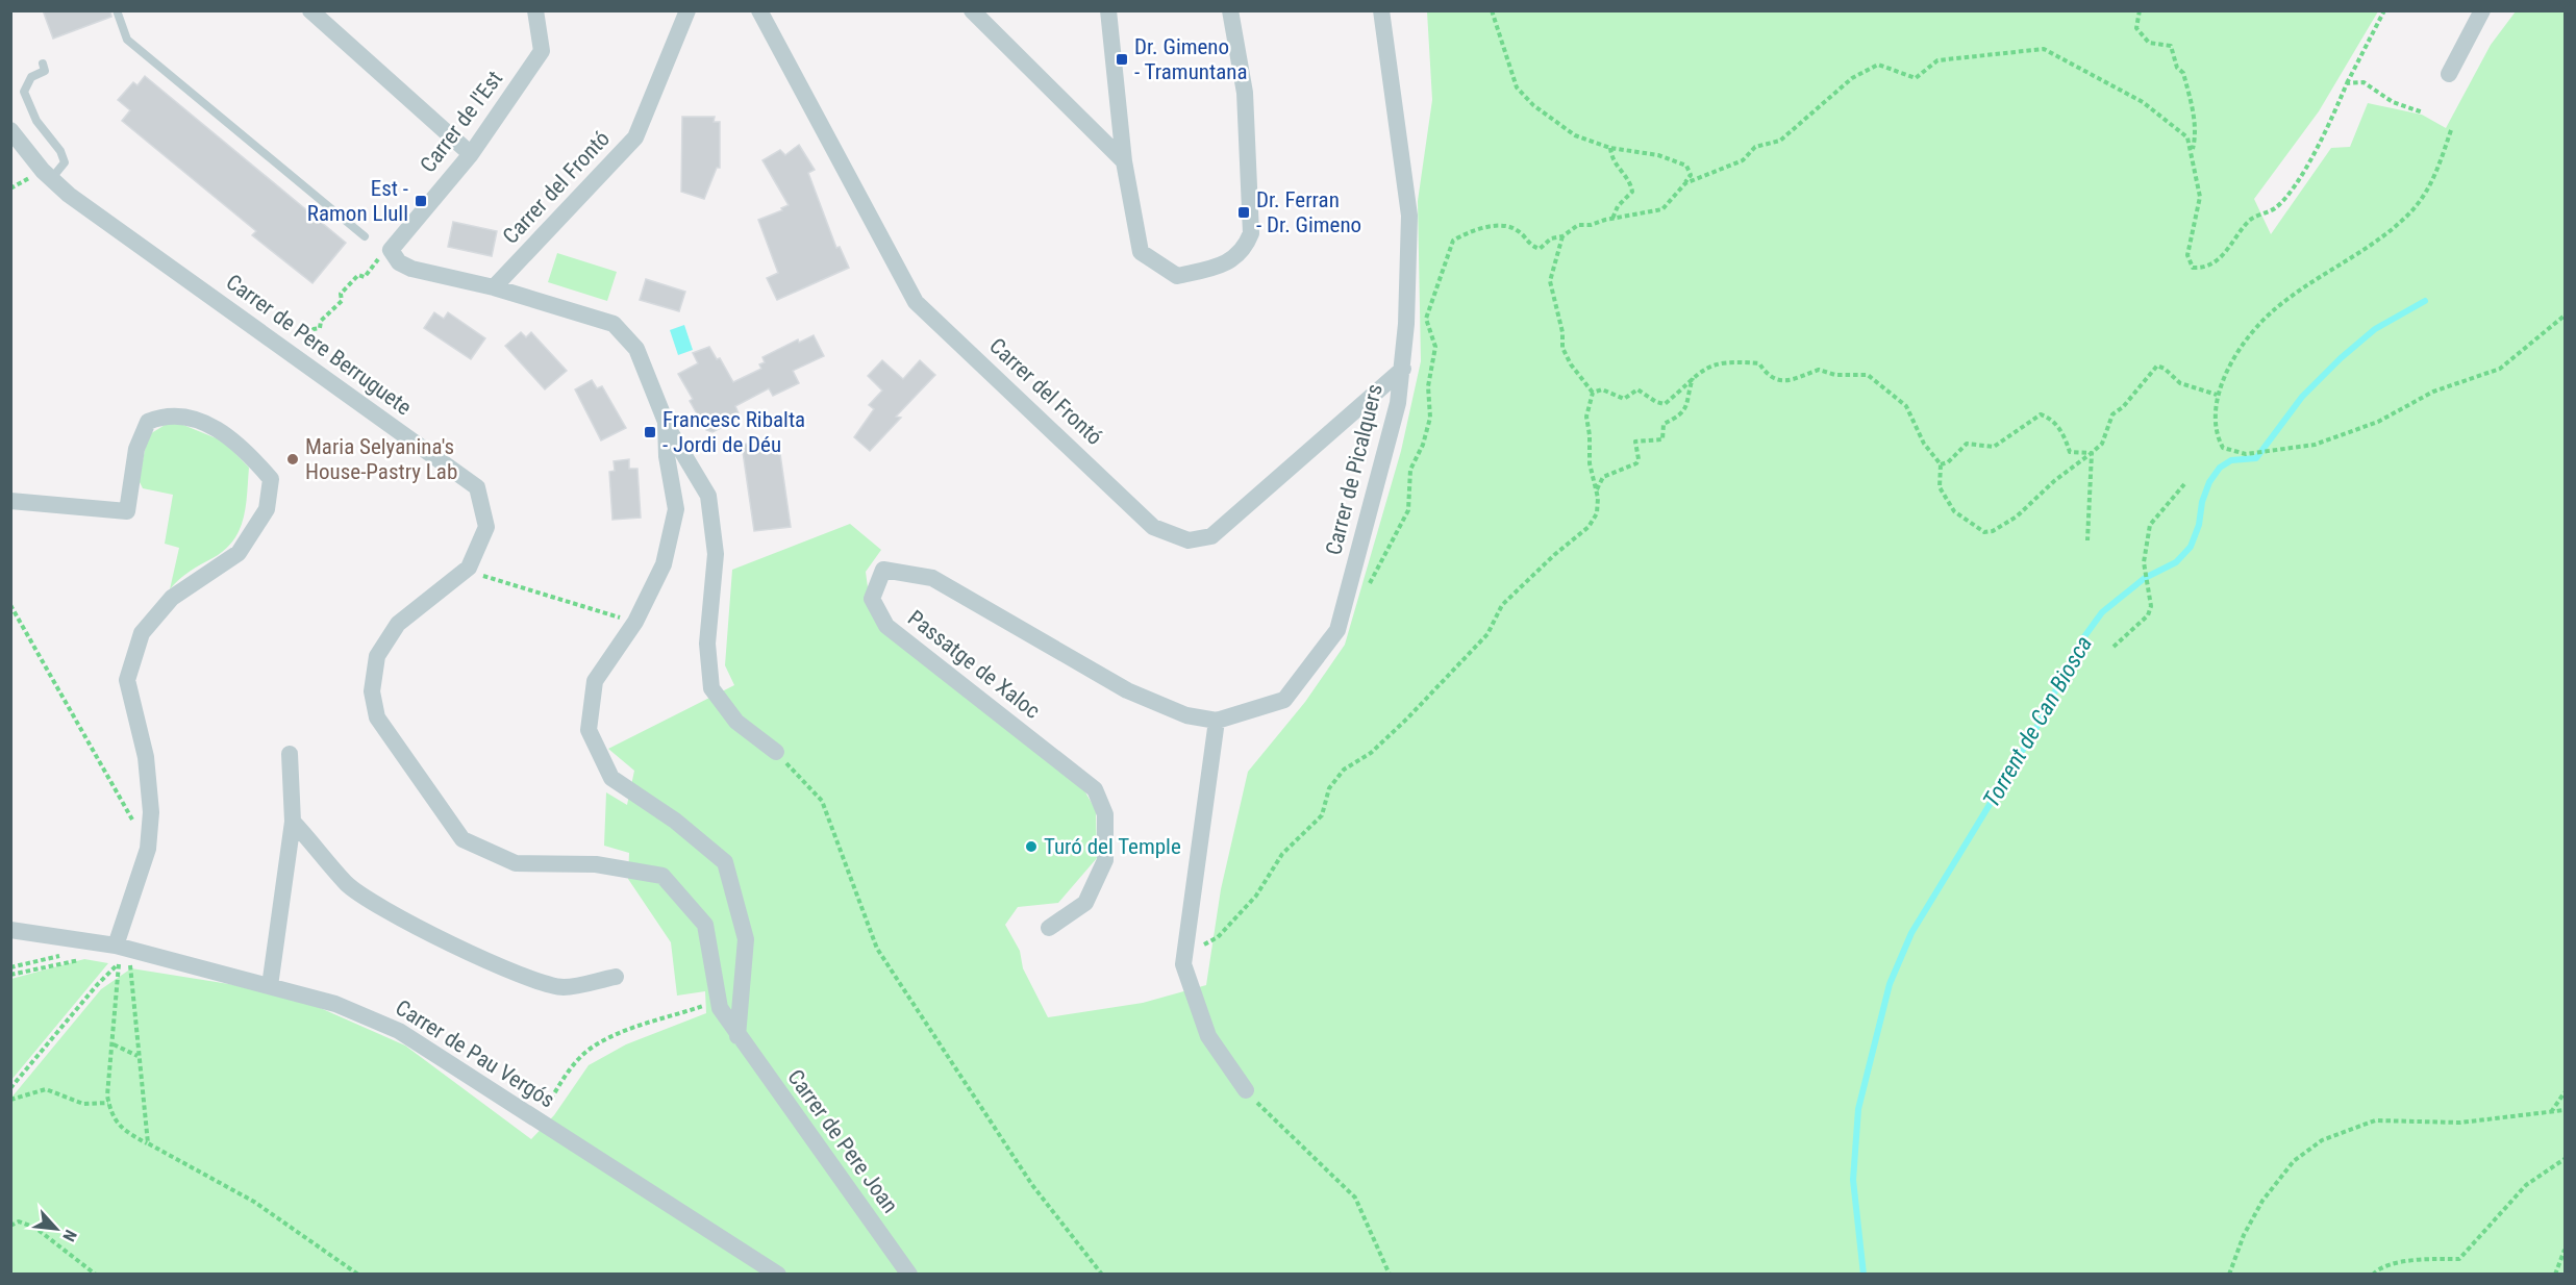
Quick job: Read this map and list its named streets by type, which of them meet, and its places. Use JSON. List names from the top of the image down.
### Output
{
  "streets": {
    "street": [
      "Carrer de l'Est",
      "Carrer del Frontó",
      "Carrer de Pere Berruguete",
      "Carrer de Picalquers",
      "Passatge de Xaloc",
      "Carrer de Pau Vergós",
      "Carrer de Pere Joan"
    ]
  },
  "crossings": [
    ["Carrer del Frontó", "Carrer de Picalquers"],
    ["Carrer de Pere Berruguete", "Carrer de Pere Joan"],
    ["Carrer de Picalquers", "Passatge de Xaloc"]
  ],
  "water": ["Torrent de Can Biosca"],
  "places": {
    "transit": [
      "Dr. Gimeno - Tramuntana",
      "Est - Ramon Llull",
      "Dr. Ferran - Dr. Gimeno",
      "Francesc Ribalta - Jordi de Déu"
    ],
    "other": ["Maria Selyanina's House-Pastry Lab", "Turó del Temple"]
  },
  "north": "bottom right"
}
